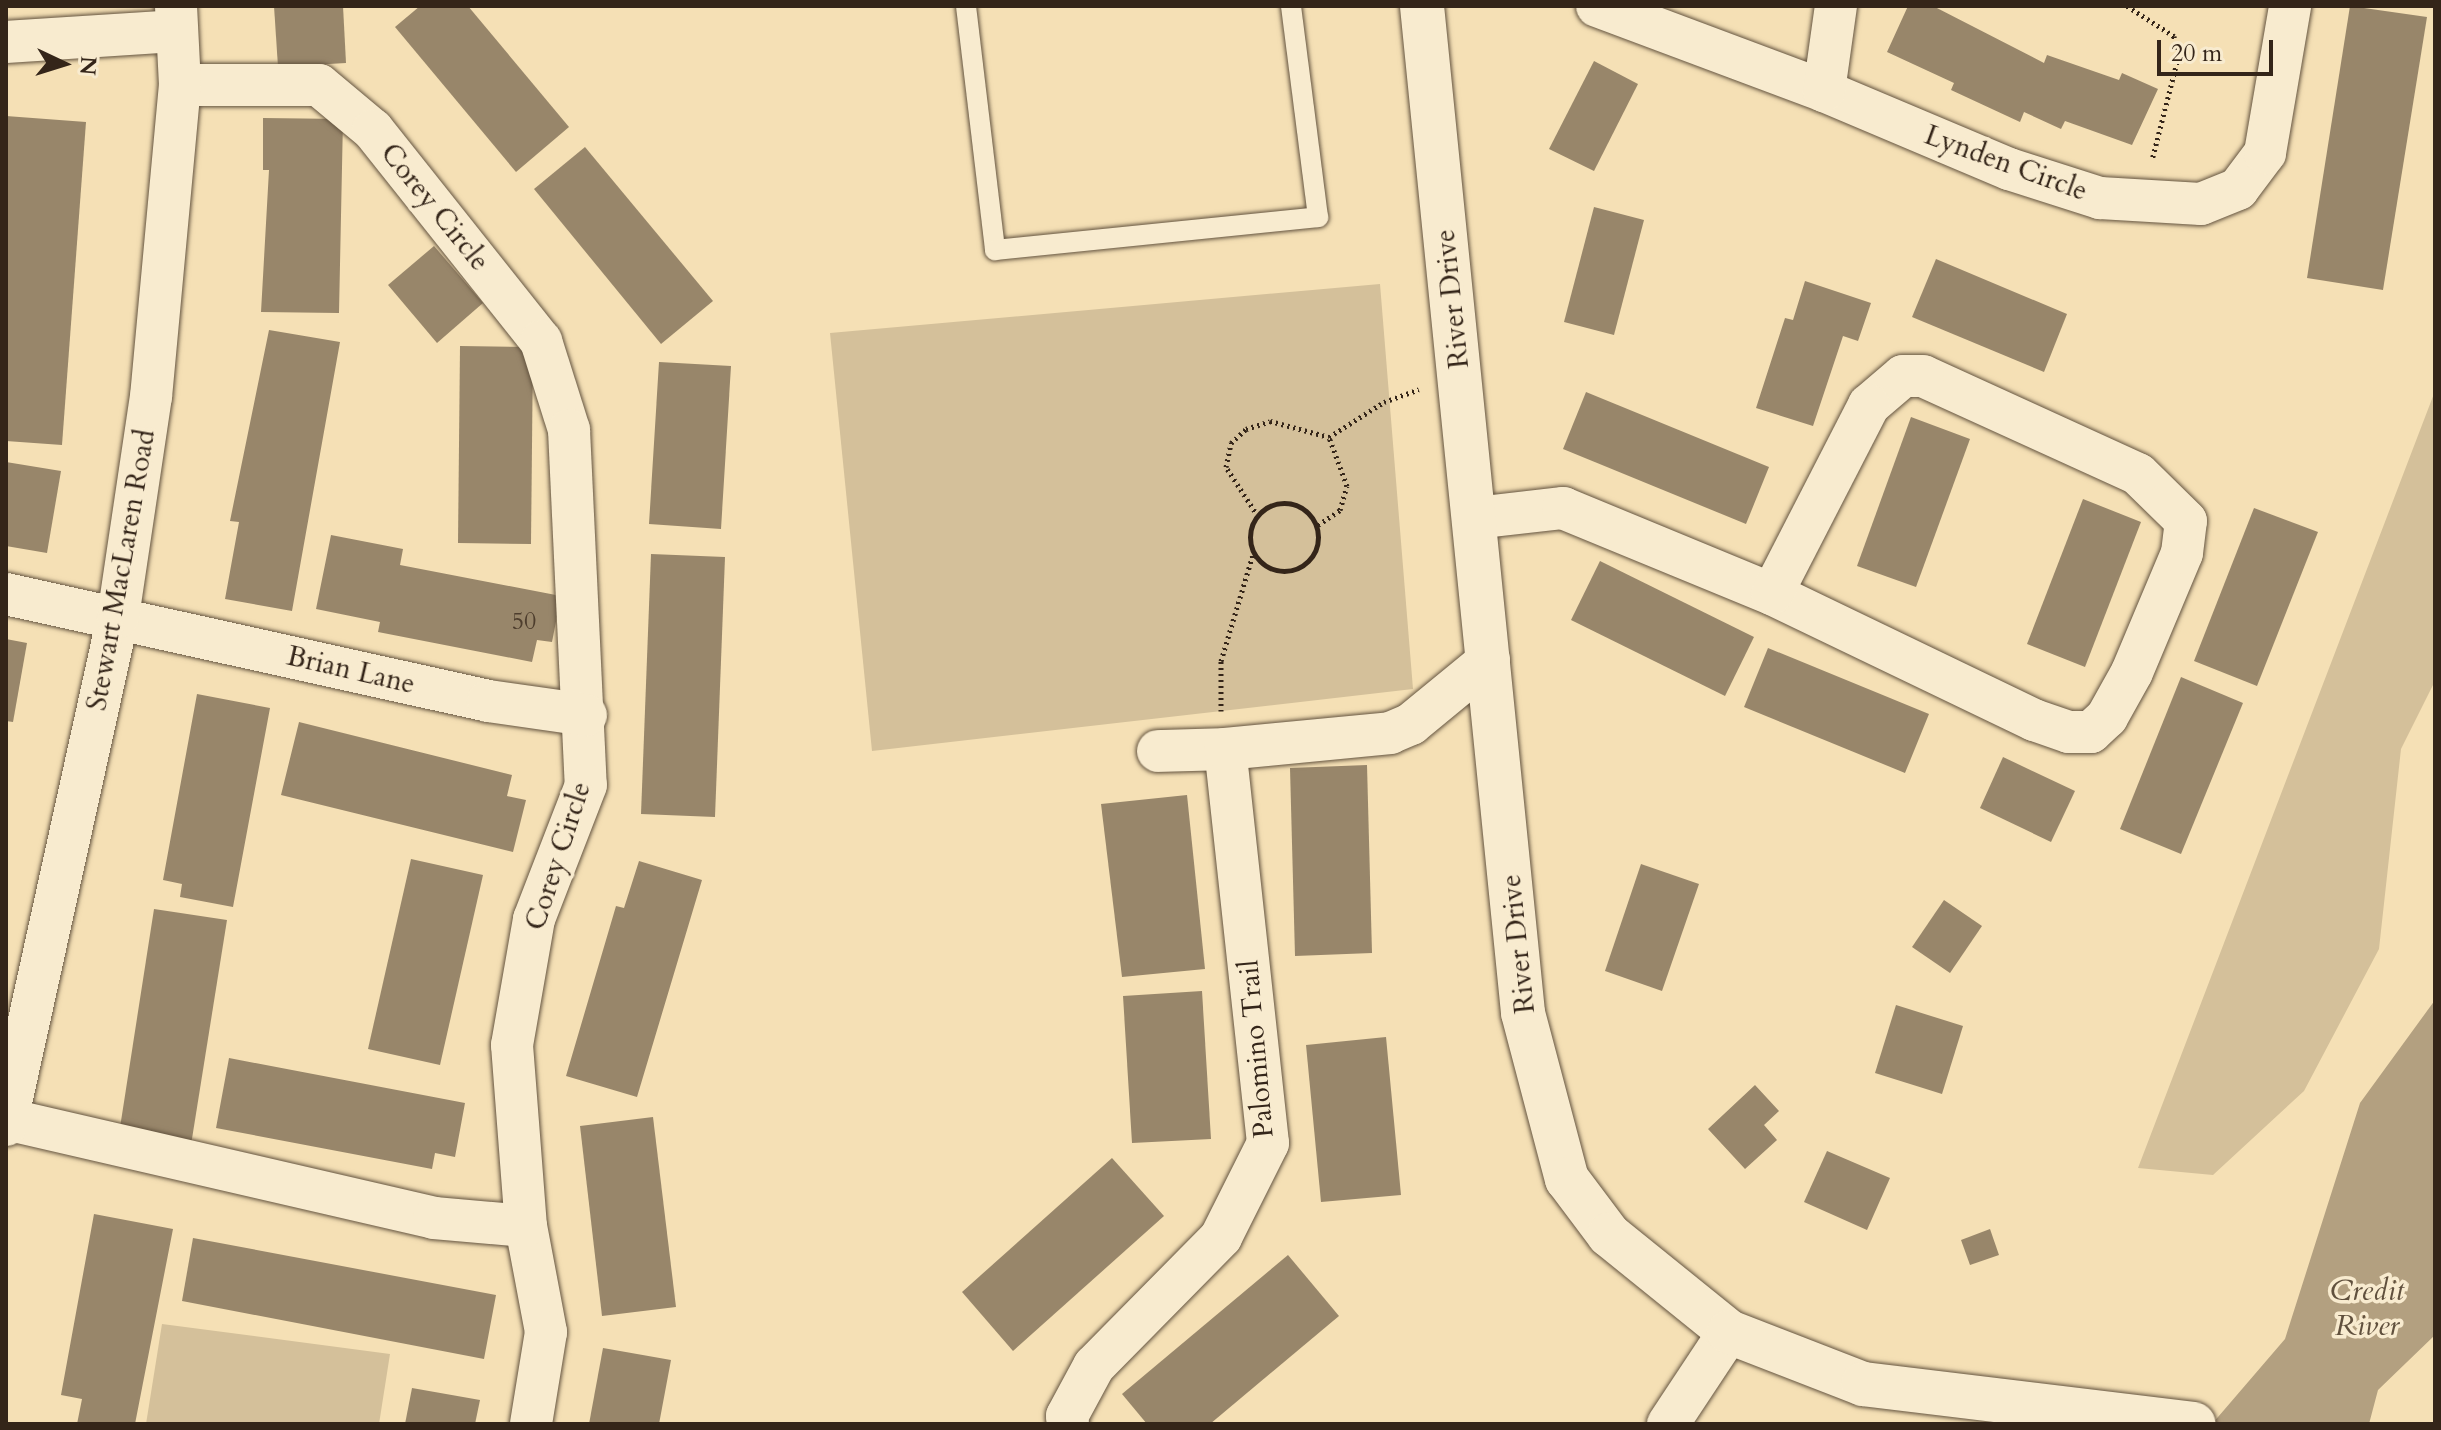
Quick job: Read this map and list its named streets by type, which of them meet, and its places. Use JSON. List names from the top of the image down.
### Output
{
  "streets": {
    "main road": ["River Drive"],
    "street": [
      "Lynden Circle",
      "Corey Circle",
      "Stewart MacLaren Road",
      "Brian Lane",
      "Palomino Trail"
    ]
  },
  "crossings": [
    ["Corey Circle", "Stewart MacLaren Road"],
    ["Corey Circle", "Brian Lane"],
    ["Stewart MacLaren Road", "Brian Lane"]
  ],
  "water": ["Credit River"],
  "house_numbers": ["50"],
  "scale_bar": "20 m",
  "north": "right"
}
